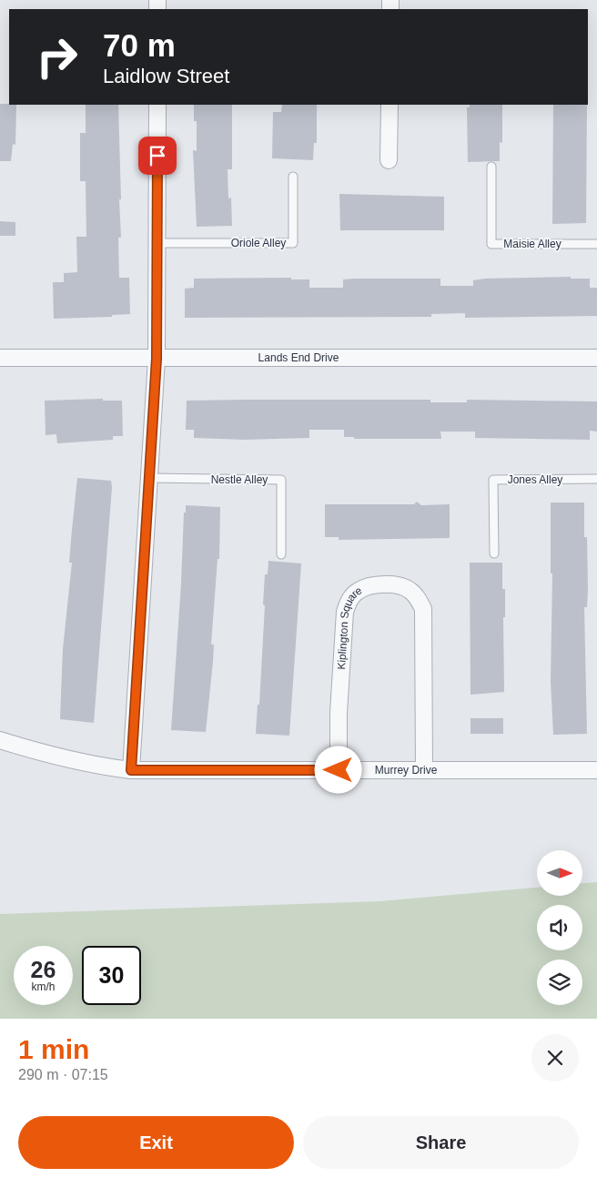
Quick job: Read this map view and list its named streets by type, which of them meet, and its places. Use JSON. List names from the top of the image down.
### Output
{
  "streets": {
    "street": ["Lands End Drive", "Kiplington Square", "Murrey Drive"],
    "lane": [
      "Oriole Alley",
      "Maisie Alley",
      "Nestle Alley",
      "Jones Alley"
    ]
  },
  "crossings": [
    ["Kiplington Square", "Murrey Drive"]
  ],
  "north": "right",
  "page": {
    "turn": ["70 m", "Laidlow Street"],
    "speed": "26 km/h",
    "limit": "30",
    "heading": ["1 min", "290 m · 07:15"],
    "buttons": ["Exit", "Share"]
  }
}
